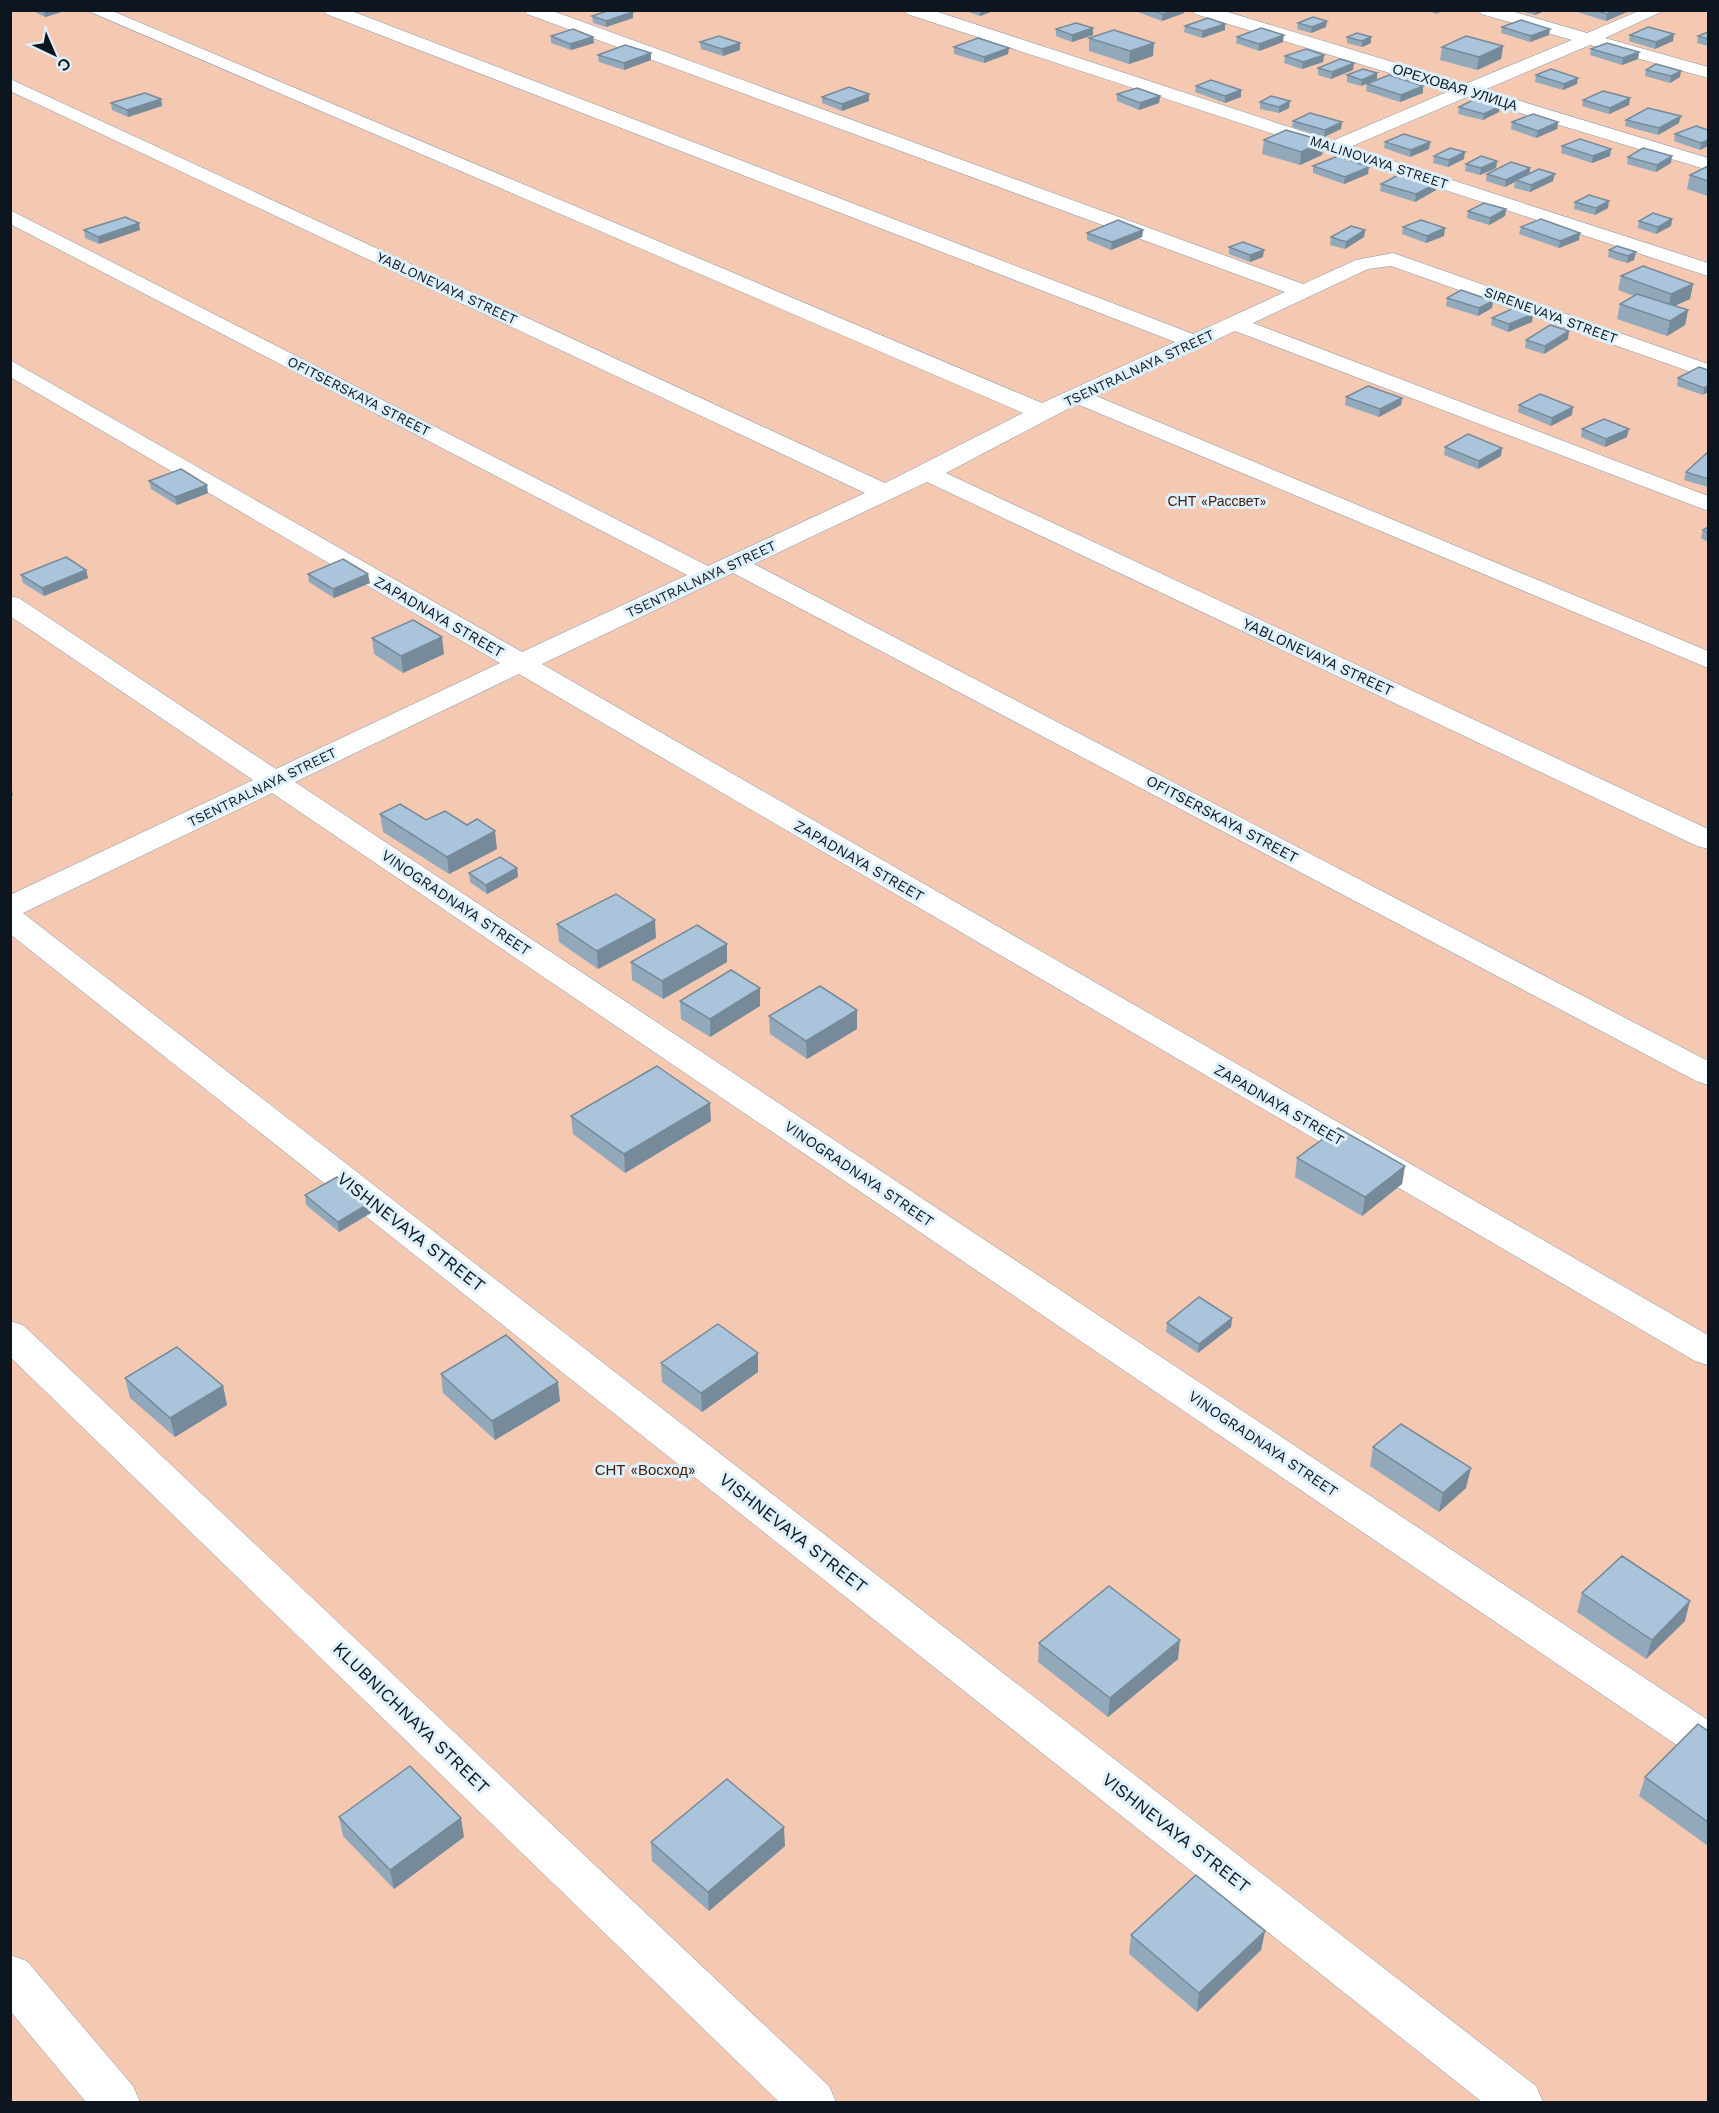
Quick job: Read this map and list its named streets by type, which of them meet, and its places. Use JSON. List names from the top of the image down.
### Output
{
  "streets": {
    "street": [
      "ОРЕХОВАЯ УЛИЦА",
      "MALINOVAYA STREET",
      "YABLONEVAYA STREET",
      "SIRENEVAYA STREET",
      "TSENTRALNAYA STREET",
      "OFITSERSKAYA STREET",
      "ZAPADNAYA STREET",
      "VINOGRADNAYA STREET",
      "VISHNEVAYA STREET",
      "KLUBNICHNAYA STREET"
    ]
  },
  "crossings": [
    ["YABLONEVAYA STREET", "TSENTRALNAYA STREET"],
    ["SIRENEVAYA STREET", "TSENTRALNAYA STREET"],
    ["TSENTRALNAYA STREET", "OFITSERSKAYA STREET"],
    ["TSENTRALNAYA STREET", "ZAPADNAYA STREET"],
    ["TSENTRALNAYA STREET", "VINOGRADNAYA STREET"]
  ],
  "parks": ["СНТ «Рассвет»", "СНТ «Восход»"],
  "north": "bottom right"
}
